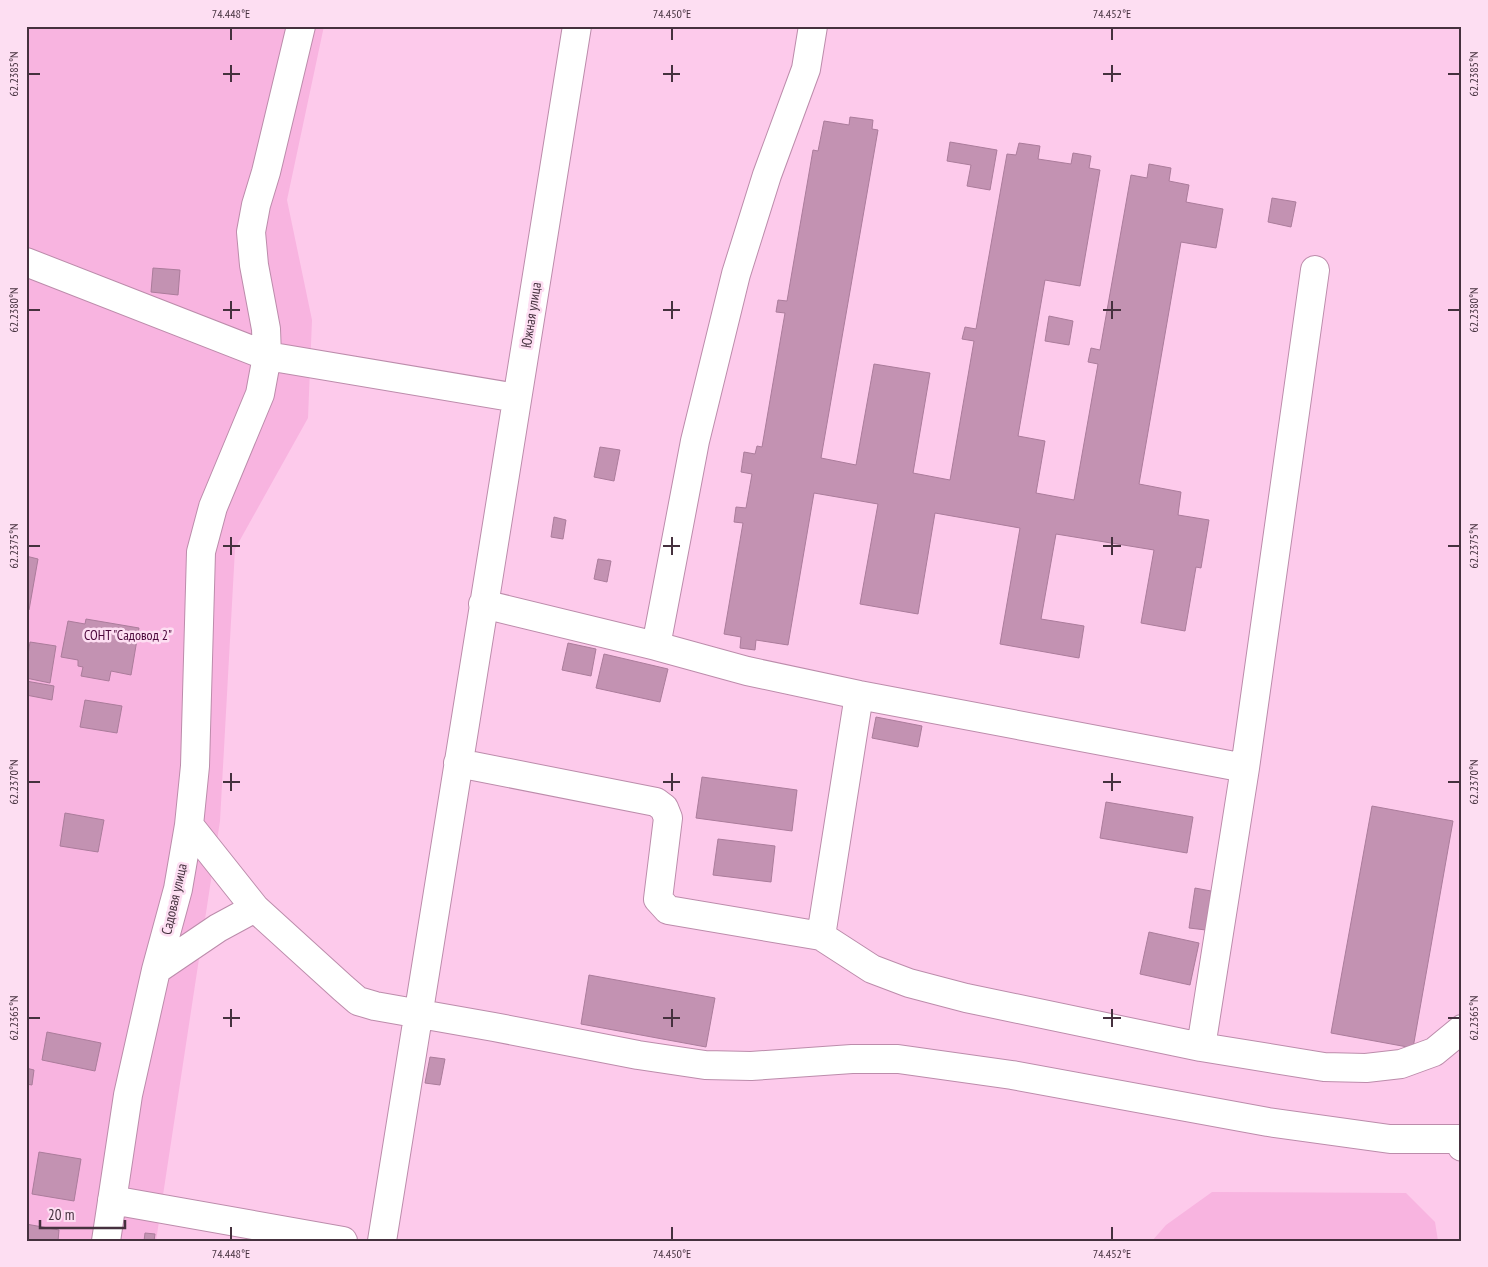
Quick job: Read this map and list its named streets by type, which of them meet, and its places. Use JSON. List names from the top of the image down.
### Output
{
  "streets": {
    "street": ["Южная улица", "Садовая улица"]
  },
  "parks": ["СОНТ \"Садовод 2\""],
  "scale_bar": "20 m",
  "coordinates": [
    "74.448°E",
    "74.450°E",
    "74.452°E",
    "62.2385°N",
    "62.2380°N",
    "62.2375°N",
    "62.2370°N",
    "62.2365°N"
  ]
}
